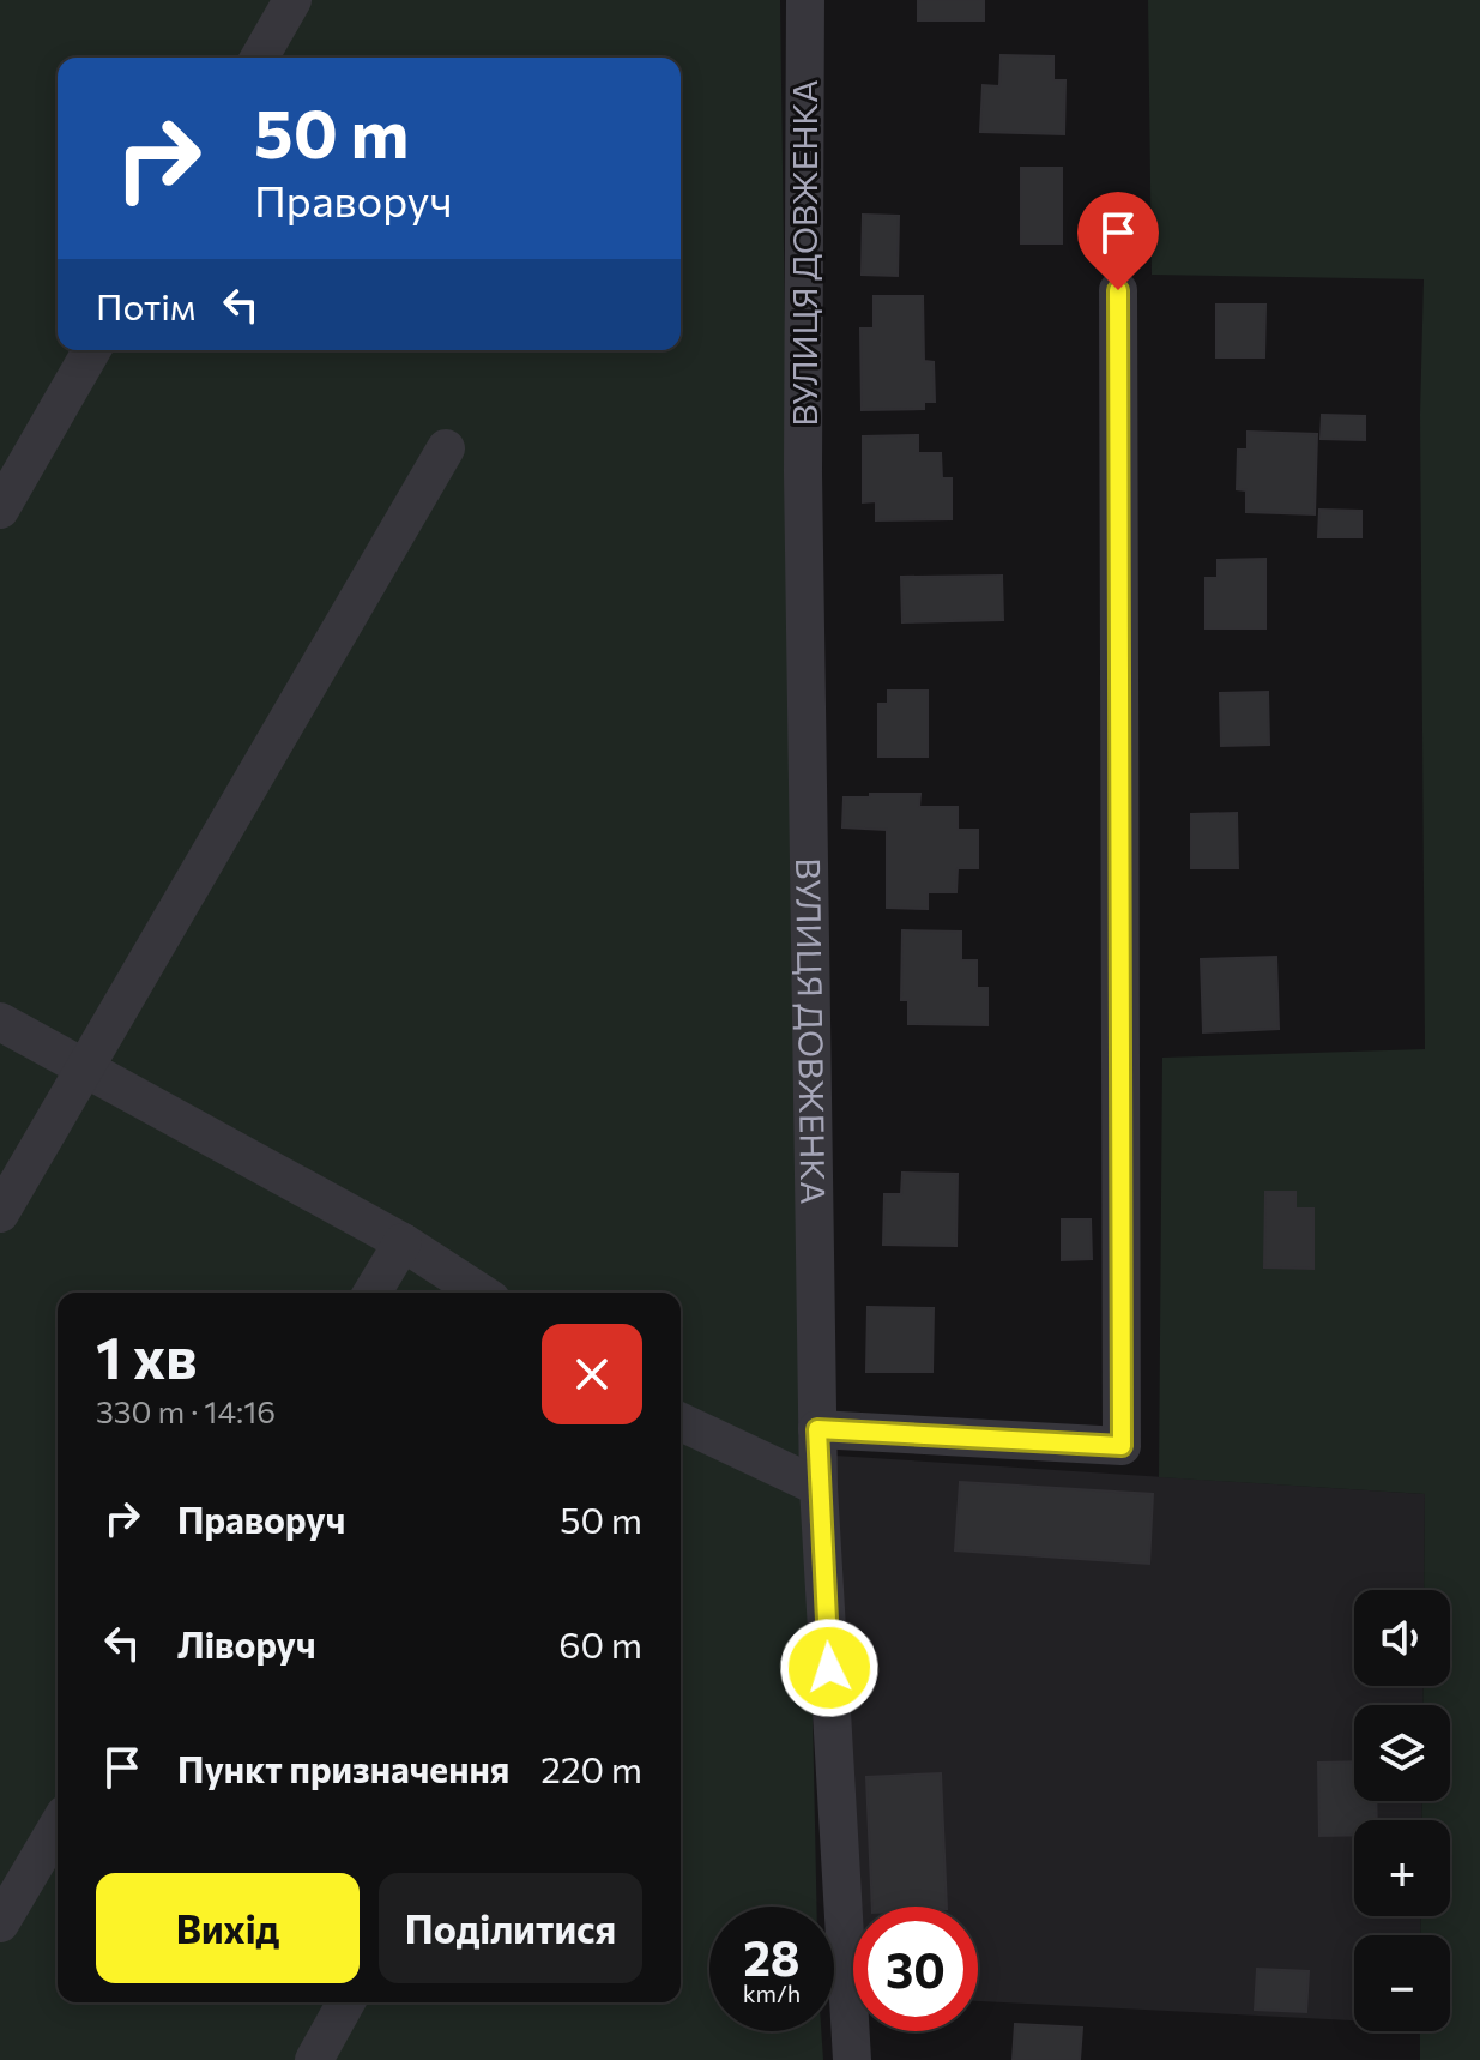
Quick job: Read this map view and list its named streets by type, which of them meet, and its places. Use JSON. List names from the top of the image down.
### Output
{
  "streets": {
    "street": ["ВУЛИЦЯ ДОВЖЕНКА"]
  },
  "page": {
    "turn": ["50 m", "Праворуч"],
    "then": "Потім",
    "heading": ["1 хв", "330 m · 14:16"],
    "list": [
      {
        "name": "Праворуч",
        "value": "50 m"
      },
      {
        "name": "Ліворуч",
        "value": "60 m"
      },
      {
        "name": "Пункт призначення",
        "value": "220 m"
      }
    ],
    "map_buttons": ["+", "−"],
    "buttons": ["Вихід", "Поділитися"],
    "speed": "28 km/h",
    "limit": "30"
  }
}
